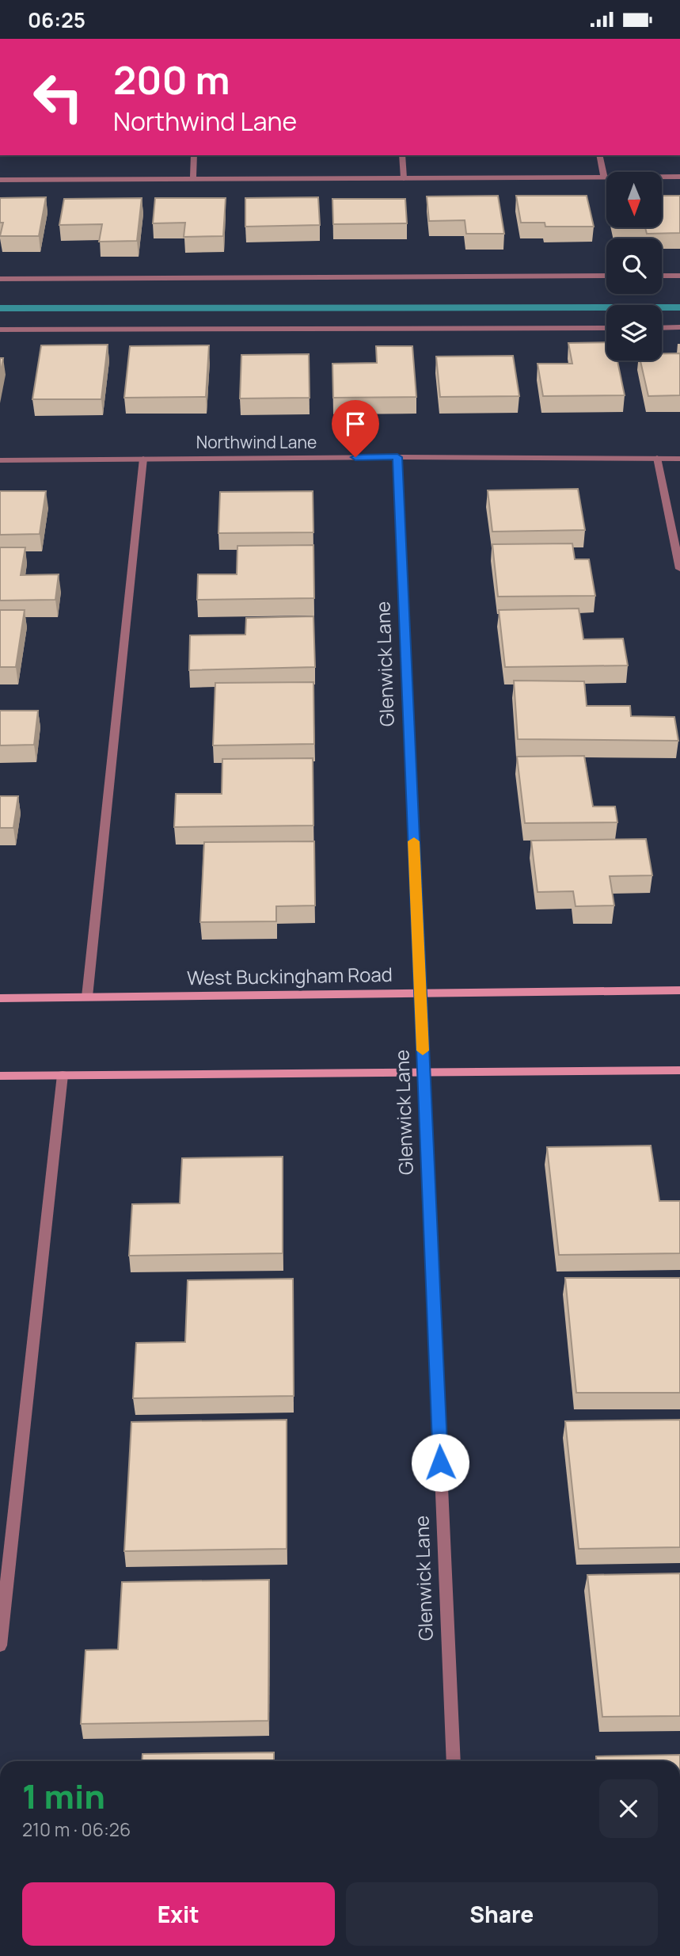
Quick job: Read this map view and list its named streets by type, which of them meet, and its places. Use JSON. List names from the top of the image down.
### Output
{
  "streets": {
    "main road": ["West Buckingham Road"],
    "street": ["Northwind Lane", "Glenwick Lane"]
  },
  "crossings": [
    ["Northwind Lane", "Glenwick Lane"],
    ["Glenwick Lane", "West Buckingham Road"]
  ],
  "north": "bottom",
  "page": {
    "status": "06:25",
    "turn": ["200 m", "Northwind Lane"],
    "heading": ["1 min", "210 m · 06:26"],
    "buttons": ["Exit", "Share"]
  }
}
